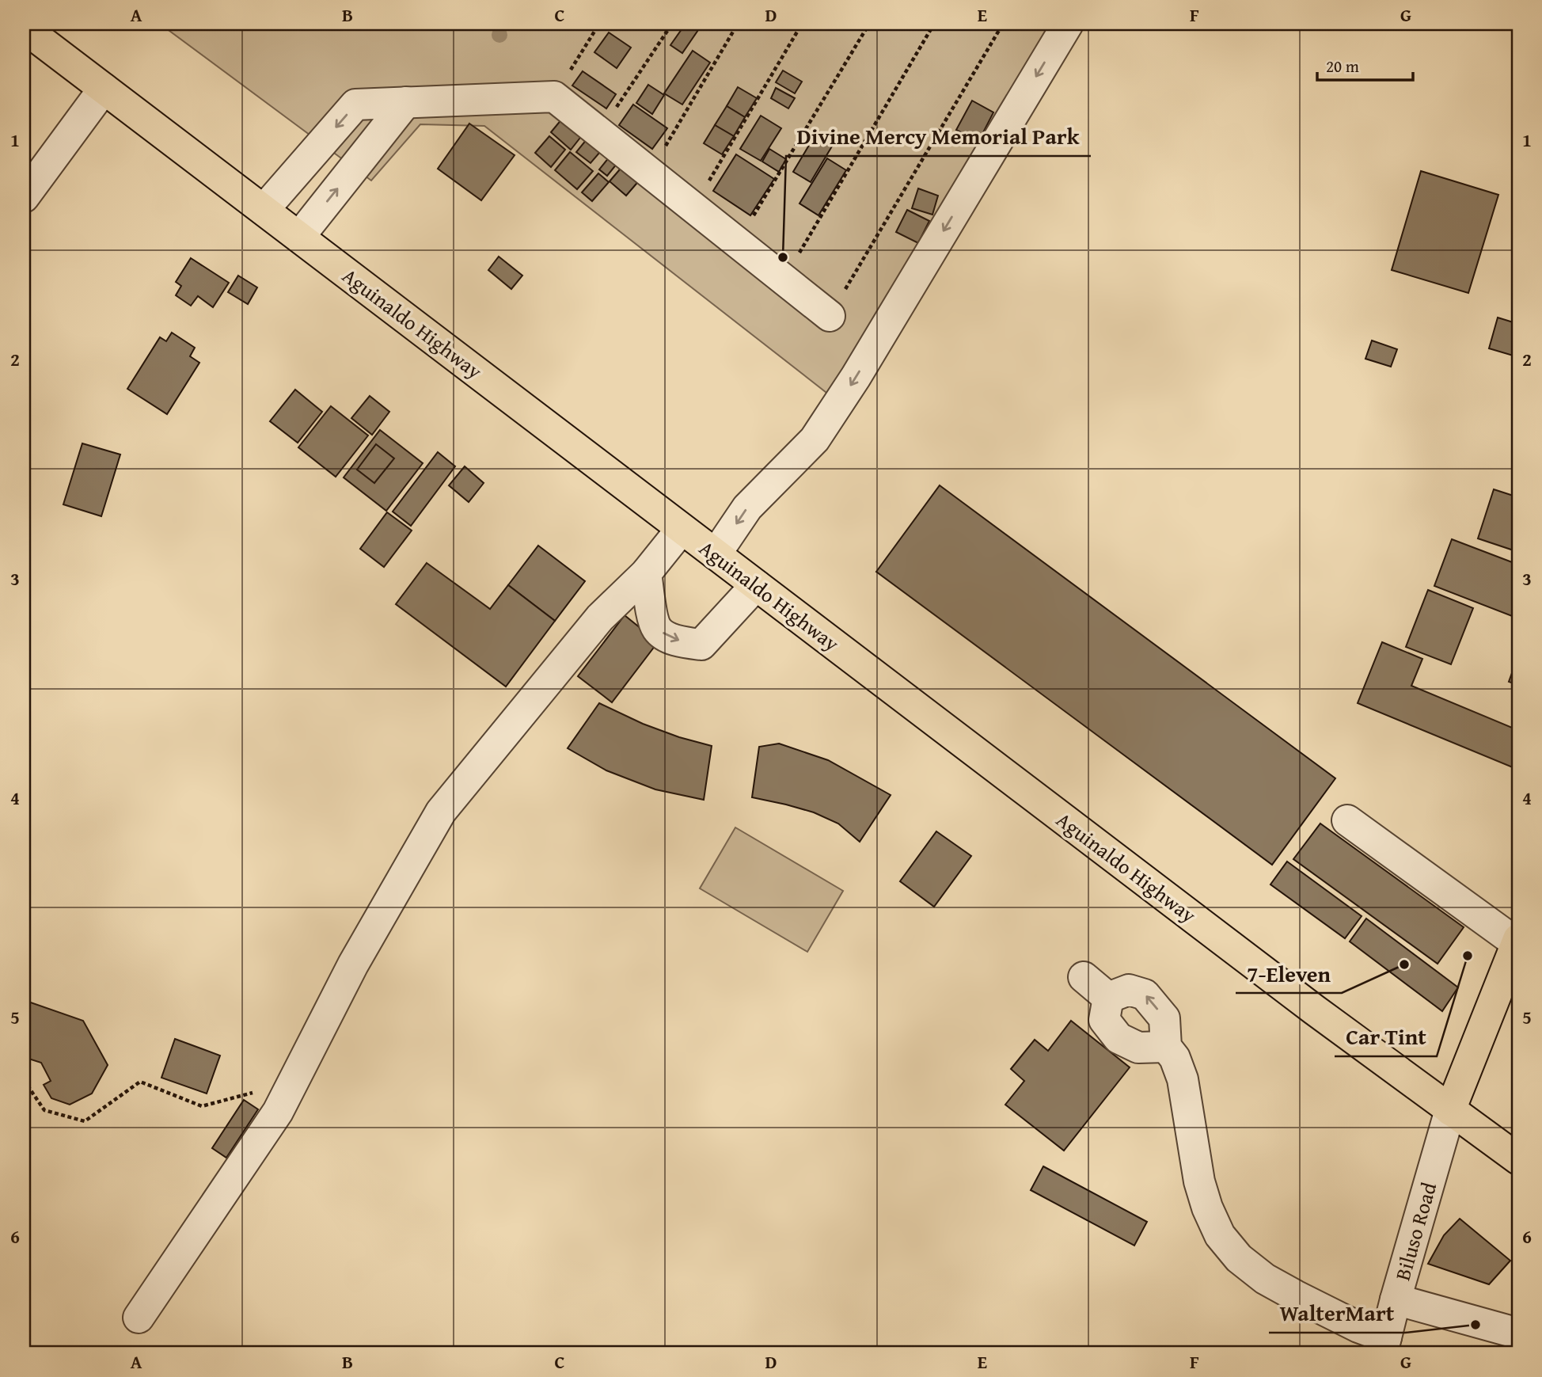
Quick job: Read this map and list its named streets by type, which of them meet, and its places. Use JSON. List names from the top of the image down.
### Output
{
  "streets": {
    "main road": ["Aguinaldo Highway"],
    "street": ["Biluso Road"]
  },
  "crossings": [
    ["Aguinaldo Highway", "Biluso Road"]
  ],
  "places": [
    "Divine Mercy Memorial Park",
    "Car Tint",
    "7-Eleven",
    "WalterMart"
  ],
  "scale_bar": "20 m",
  "grid": {
    "columns": [
      "A",
      "B",
      "C",
      "D",
      "E",
      "F",
      "G"
    ],
    "rows": [
      "1",
      "2",
      "3",
      "4",
      "5",
      "6"
    ]
  }
}
